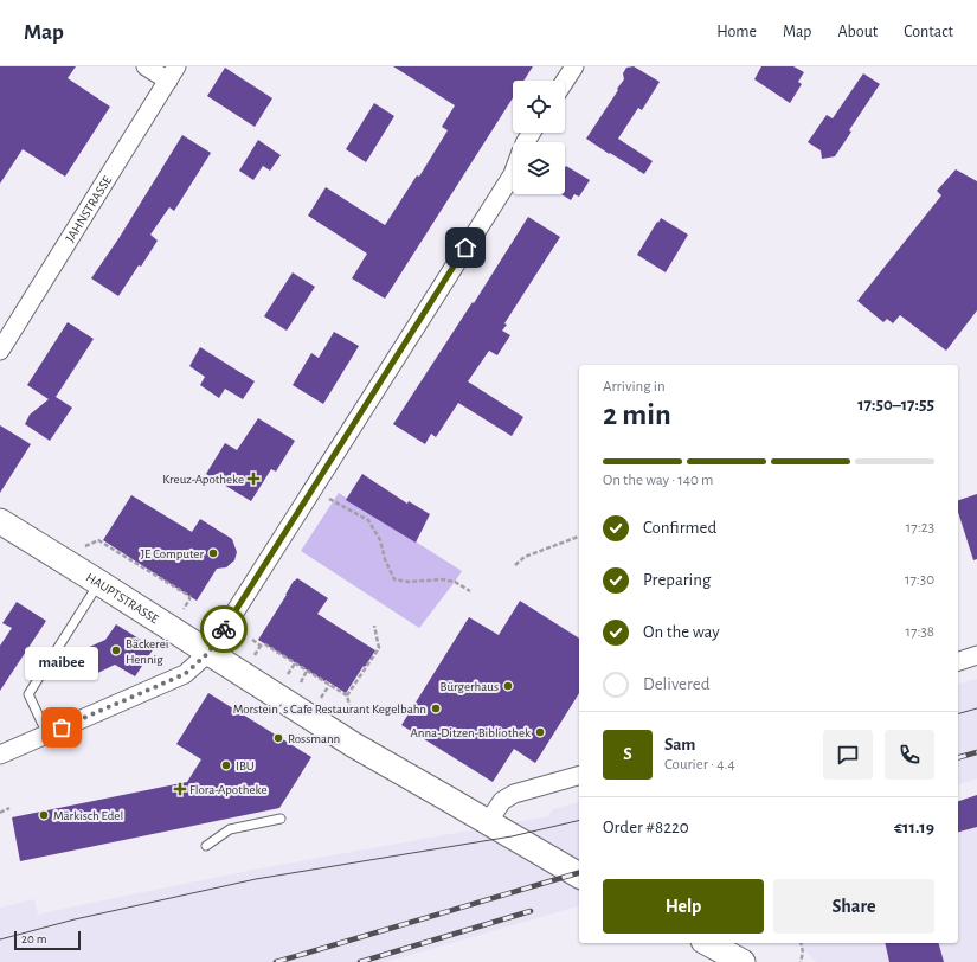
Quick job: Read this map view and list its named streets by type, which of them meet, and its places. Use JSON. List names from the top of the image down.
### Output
{
  "streets": {
    "main road": ["HAUPTSTRASSE"],
    "street": ["JAHNSTRASSE"]
  },
  "places": {
    "health": ["Kreuz-Apotheke", "Flora-Apotheke"],
    "other": [
      "JE Computer",
      "Bäckerei Hennig",
      "Bürgerhaus",
      "Morstein´s Cafe Restaurant Kegelbahn",
      "maibee",
      "Anna-Ditzen-Bibliothek",
      "Rossmann",
      "IBU",
      "Märkisch Edel"
    ]
  },
  "scale_bar": "20 m",
  "page": {
    "header": "Map",
    "nav": [
      "Home",
      "Map",
      "About",
      "Contact"
    ],
    "heading": ["2 min", "Arriving in", "17:50–17:55"],
    "panel": [
      "Sam",
      "Courier · 4.4",
      "Order #8220",
      "€11.19"
    ],
    "bar": "On the way · 140 m",
    "list": [
      ["Confirmed", "17:23"],
      ["Preparing", "17:30"],
      ["On the way", "17:38"],
      "Delivered"
    ],
    "bubble": "maibee",
    "round": "S",
    "buttons": ["Help", "Share"],
    "scale": "20 m"
  }
}
